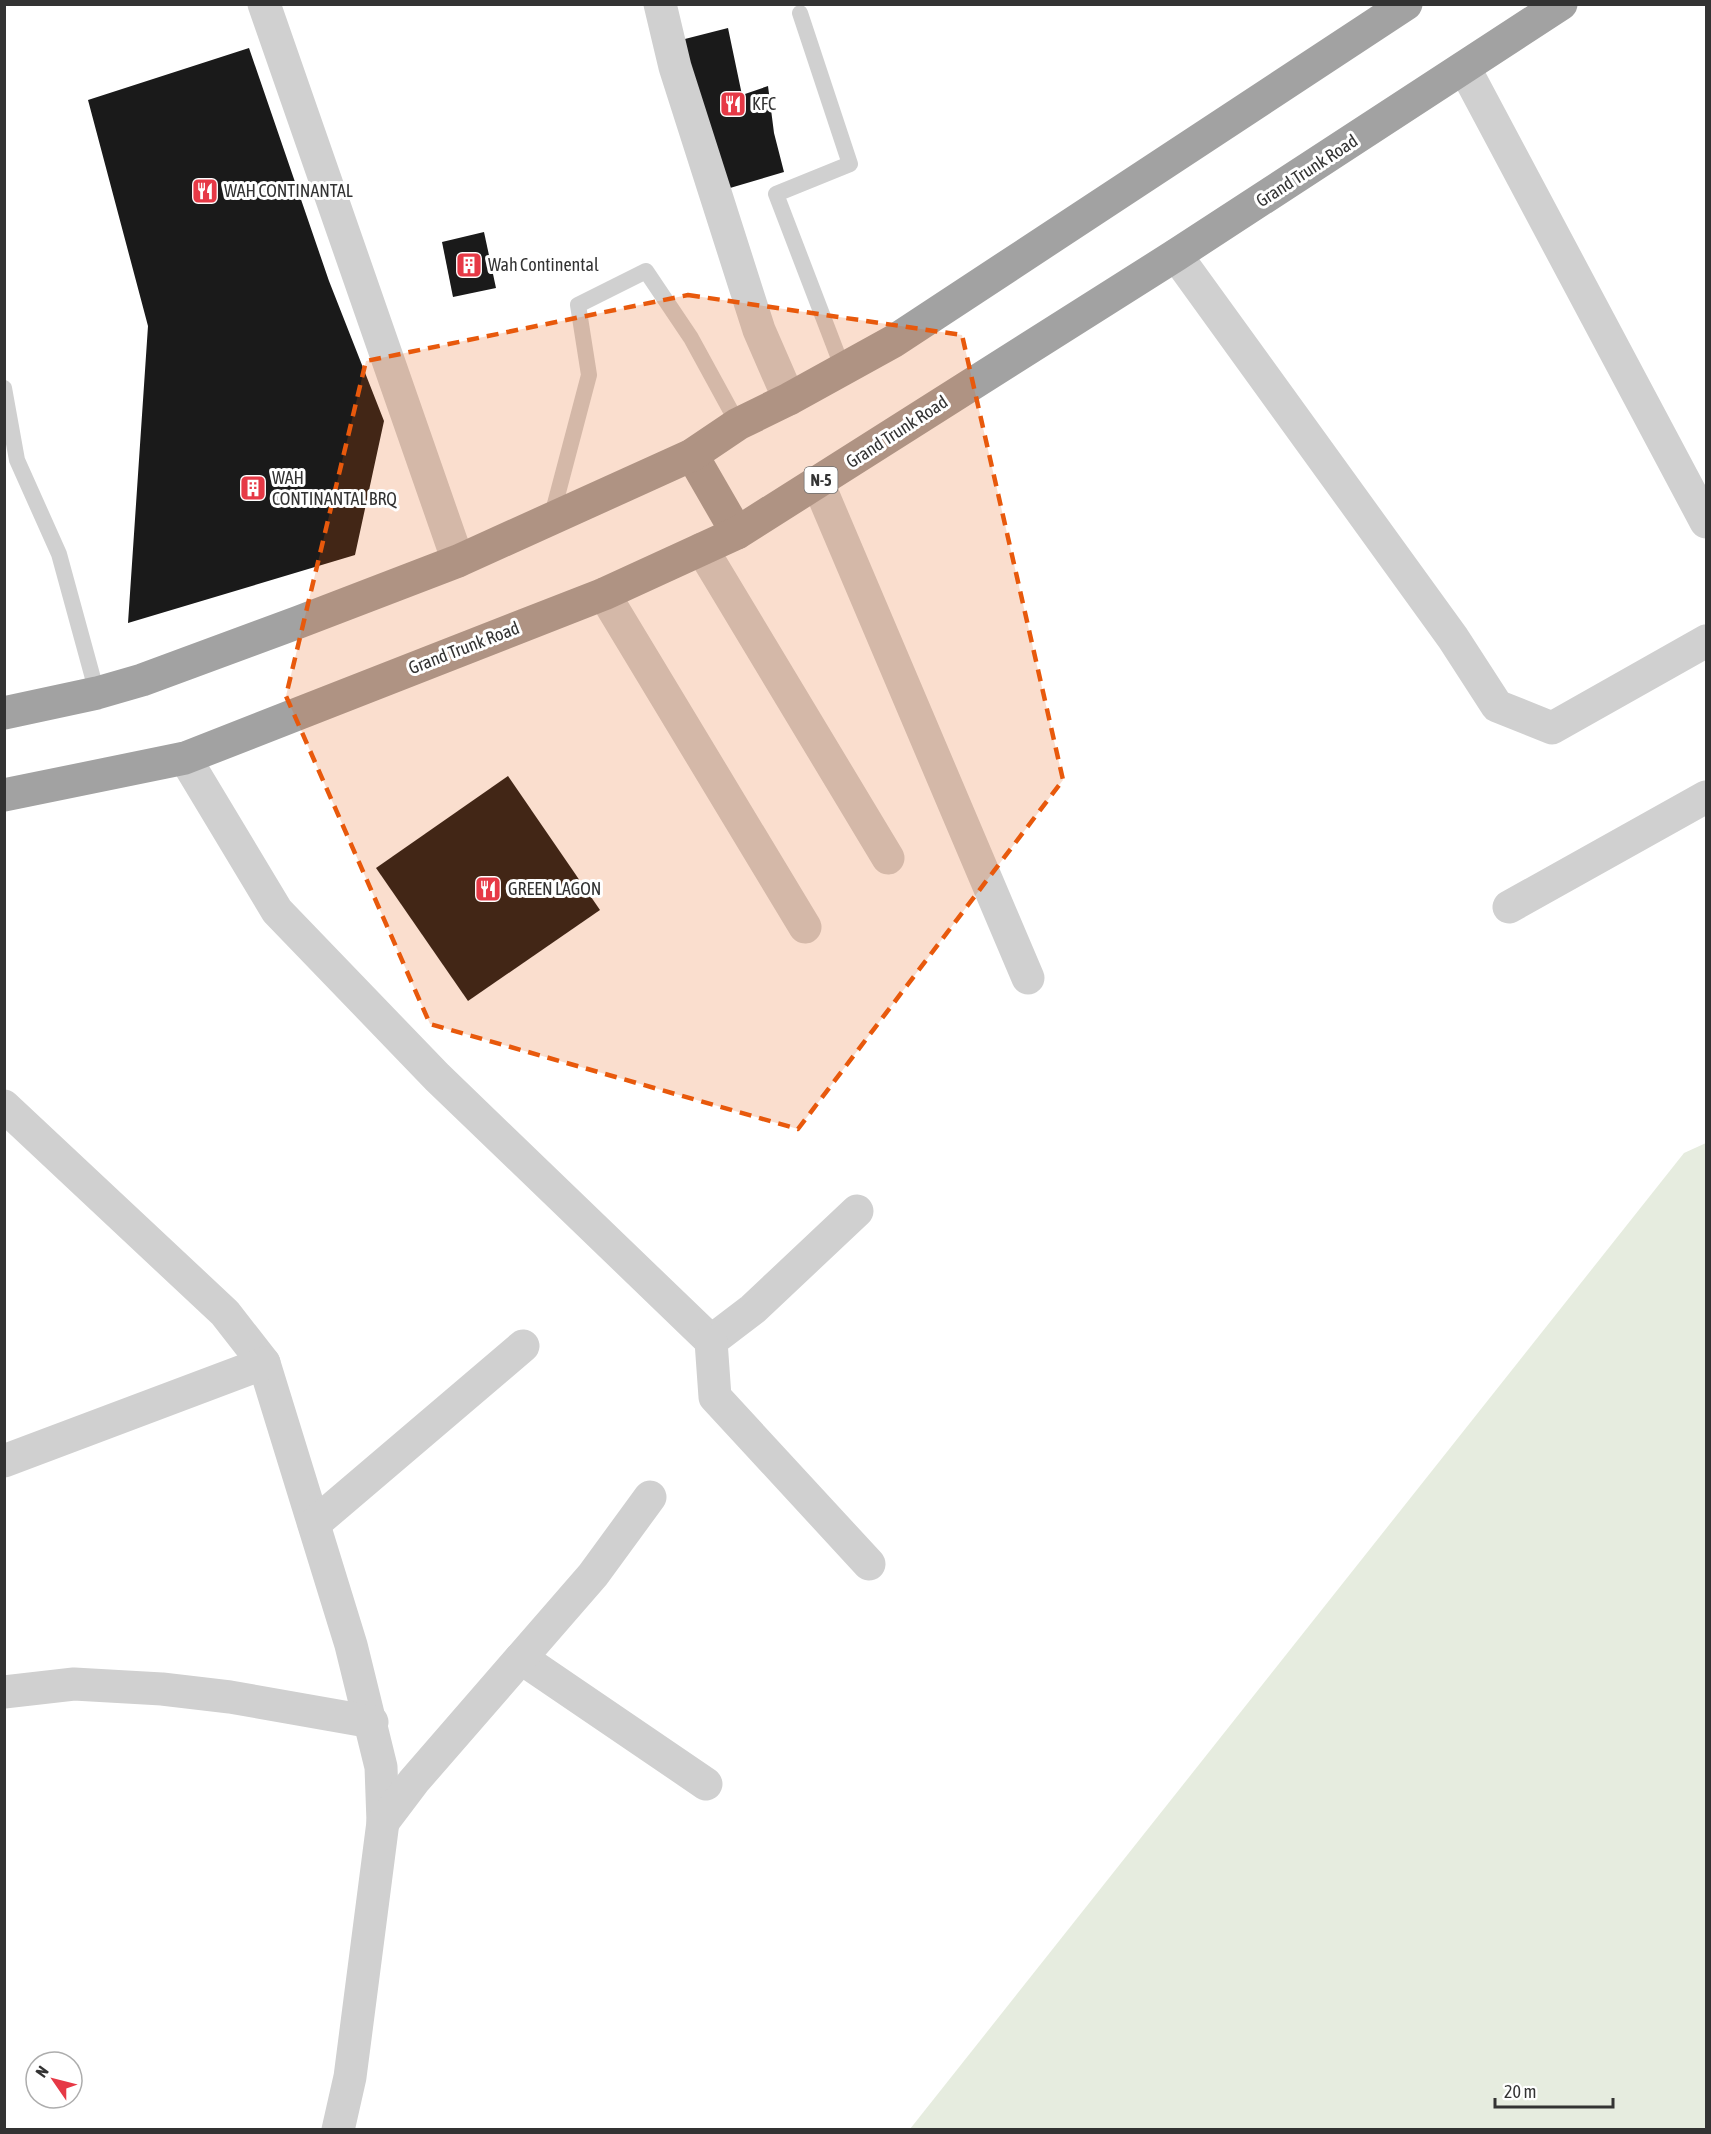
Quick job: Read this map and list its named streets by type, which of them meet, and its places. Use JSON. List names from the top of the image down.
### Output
{
  "streets": {
    "highway": ["Grand Trunk Road", "N-5"]
  },
  "places": {
    "restaurant": ["KFC", "WAH CONTINANTAL", "GREEN LAGON"],
    "building": ["Wah Continental", "WAH CONTINANTAL BRQ"]
  },
  "scale_bar": "20 m",
  "north": "top left"
}
